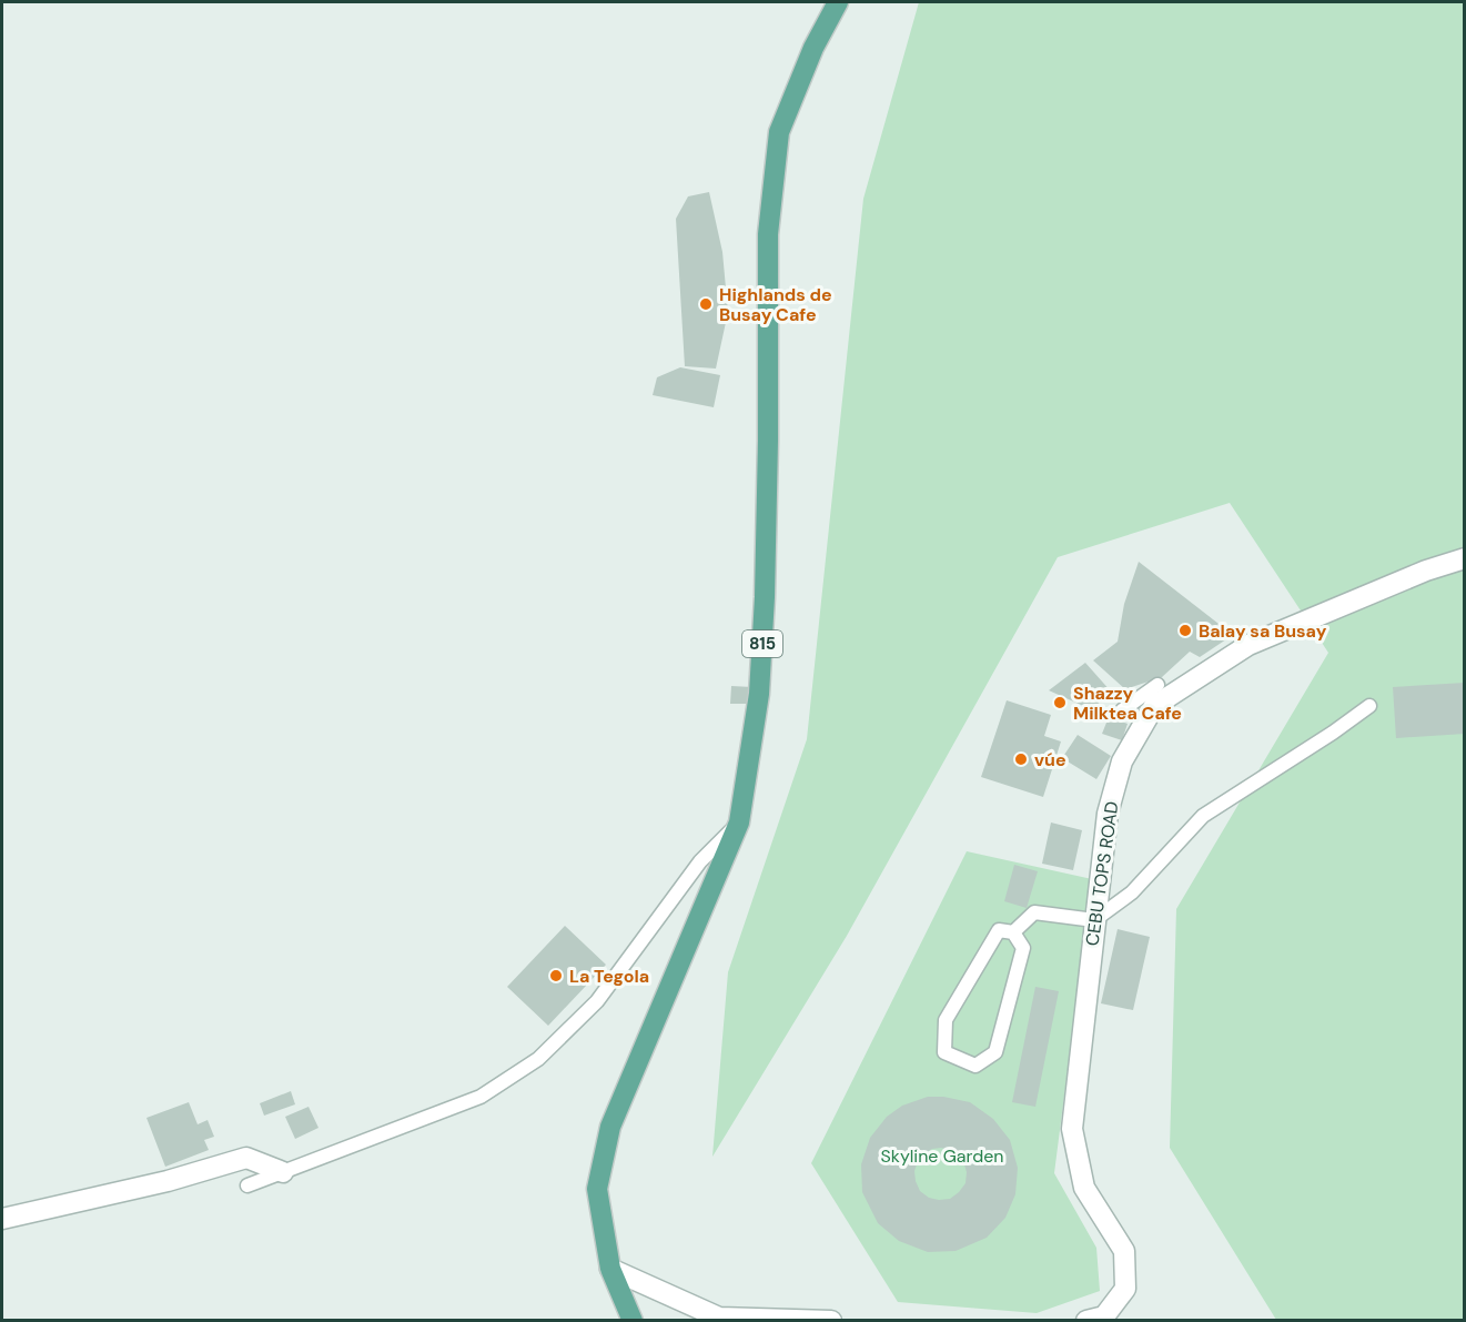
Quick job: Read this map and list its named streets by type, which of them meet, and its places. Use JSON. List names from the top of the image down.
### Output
{
  "streets": {
    "main road": ["815"],
    "street": ["CEBU TOPS ROAD"]
  },
  "parks": ["Skyline Garden"],
  "places": [
    "Highlands de Busay Cafe",
    "Balay sa Busay",
    "Shazzy Milktea Cafe",
    "vúe",
    "La Tegola"
  ]
}
